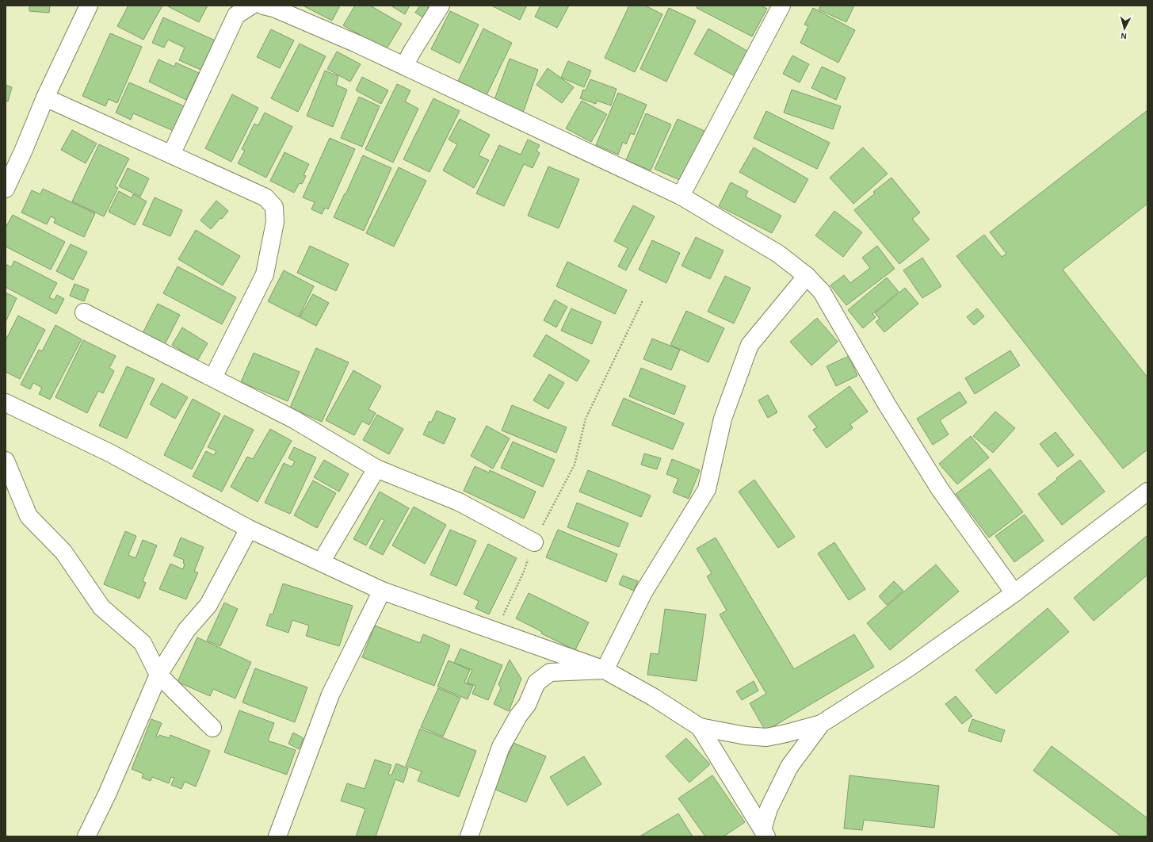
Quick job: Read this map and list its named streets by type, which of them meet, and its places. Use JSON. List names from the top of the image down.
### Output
{
  "north": "bottom"
}
